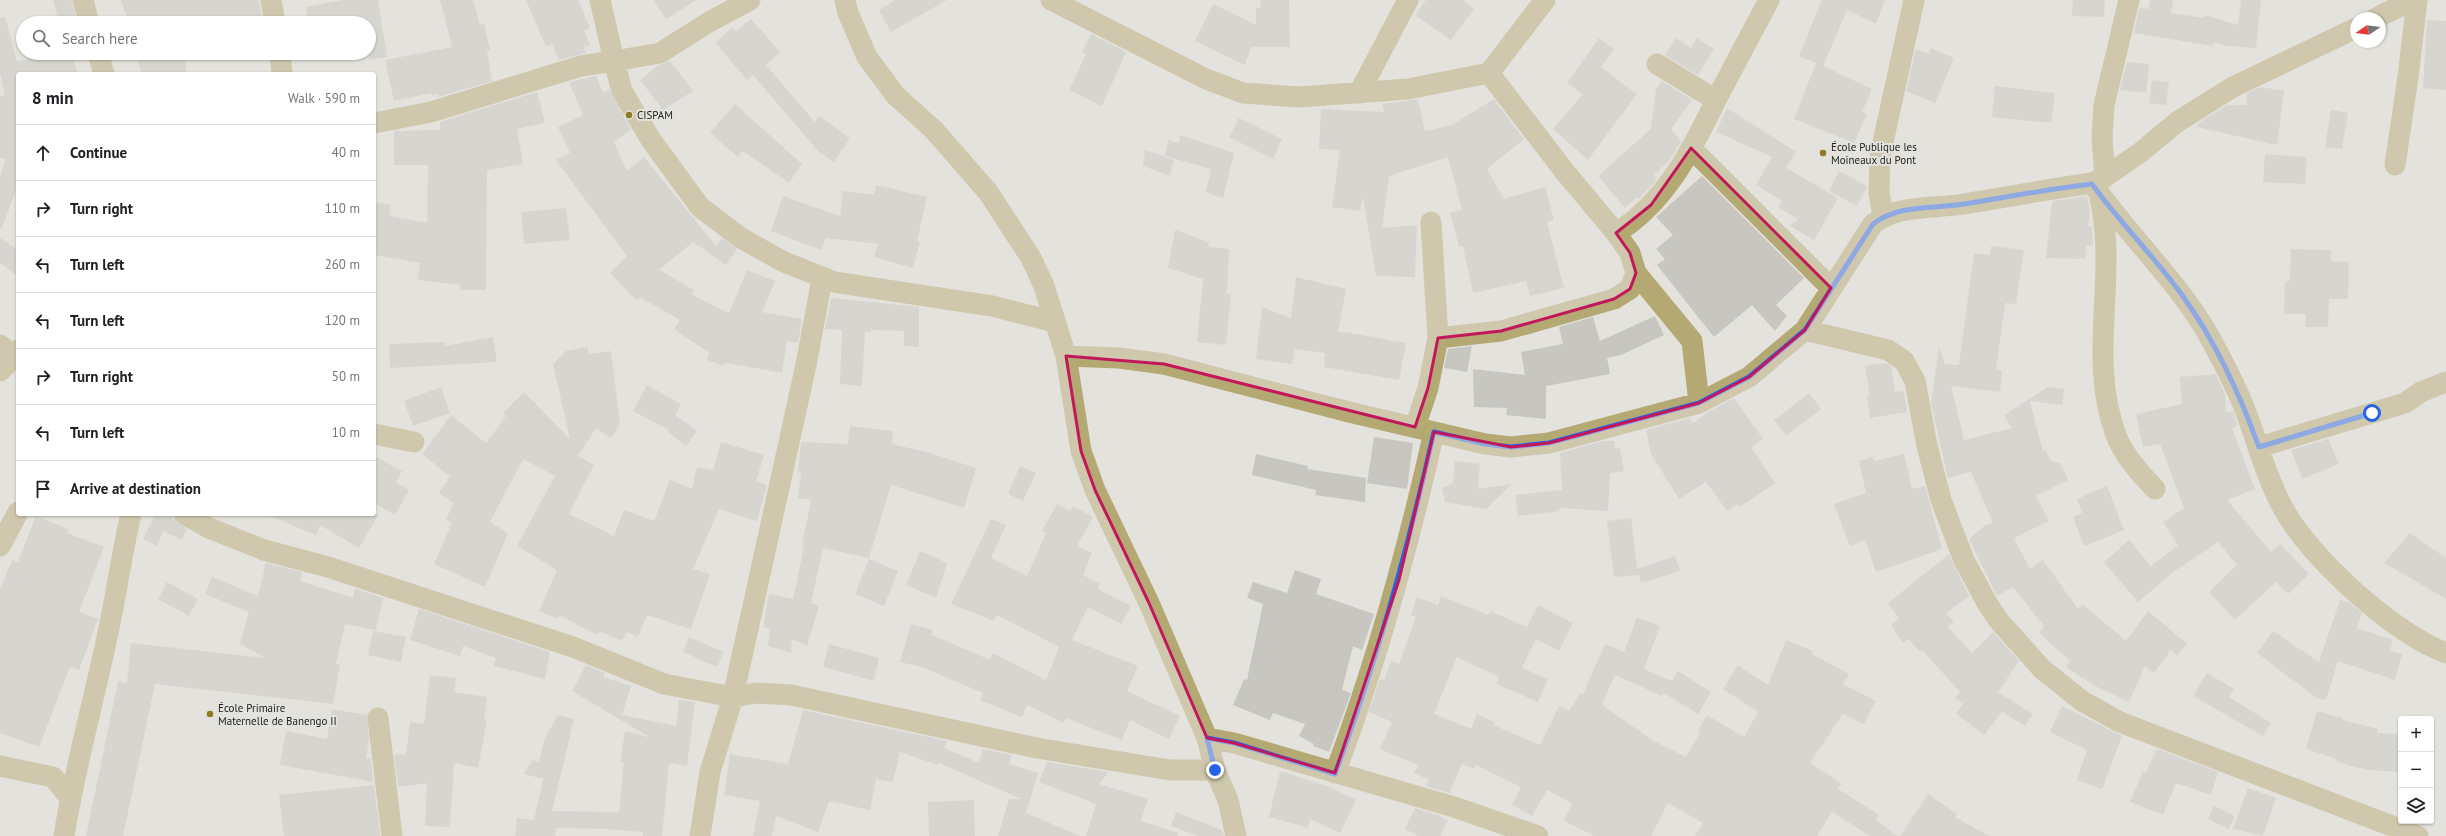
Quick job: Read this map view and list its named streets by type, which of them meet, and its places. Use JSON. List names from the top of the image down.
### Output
{
  "places": ["CISPAM", "École Publique les Moineaux du Pont", "École Primaire Maternelle de Banengo II"],
  "north": "left",
  "page": {
    "search": "Search here",
    "heading": ["8 min", "Walk · 590 m"],
    "list": [
      ["Continue", "40 m"],
      ["Turn right", "110 m"],
      ["Turn left", "260 m"],
      ["Turn left", "120 m"],
      ["Turn right", "50 m"],
      ["Turn left", "10 m"],
      "Arrive at destination"
    ],
    "map_buttons": ["+", "−"]
  }
}
